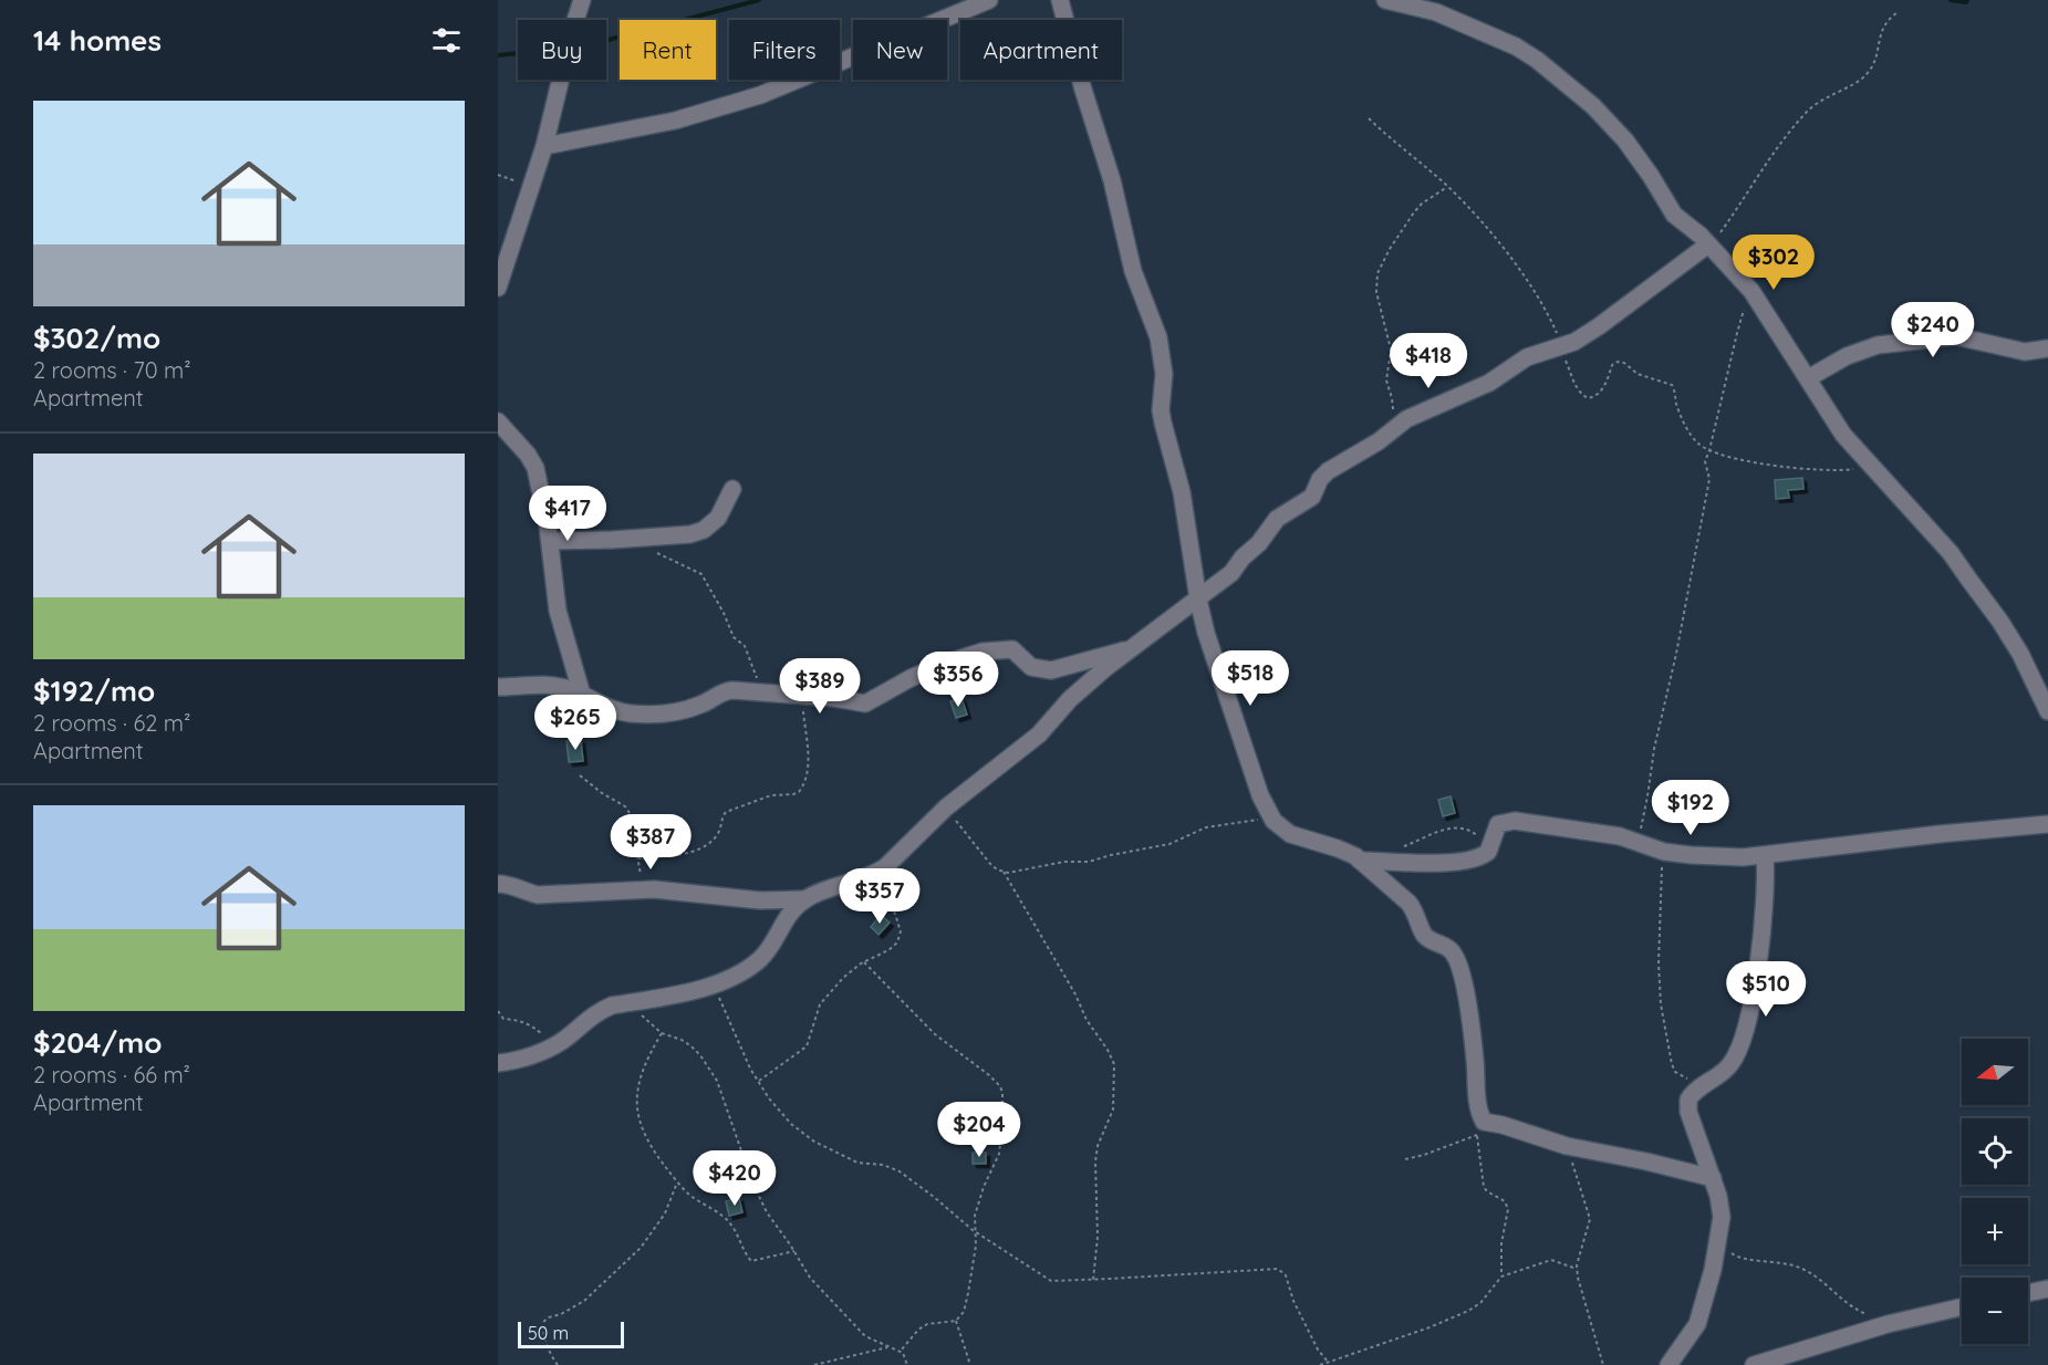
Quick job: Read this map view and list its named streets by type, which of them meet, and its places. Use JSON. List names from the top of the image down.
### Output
{
  "scale_bar": "50 m",
  "north": "left",
  "page": {
    "heading": "14 homes",
    "chip": [
      "Buy",
      "Rent",
      "Filters",
      "New",
      "Apartment"
    ],
    "list": [
      {
        "name": "$302/mo",
        "note": "2 rooms · 70 m² · Apartment"
      },
      {
        "name": "$192/mo",
        "note": "2 rooms · 62 m² · Apartment"
      },
      {
        "name": "$204/mo",
        "note": "2 rooms · 66 m² · Apartment"
      }
    ],
    "price": [
      "$302",
      "$240",
      "$418",
      "$417",
      "$518",
      "$356",
      "$389",
      "$265",
      "$192",
      "$387",
      "$357",
      "$510",
      "$204",
      "$420"
    ],
    "map_buttons": ["+", "−"],
    "scale": "50 m"
  }
}
